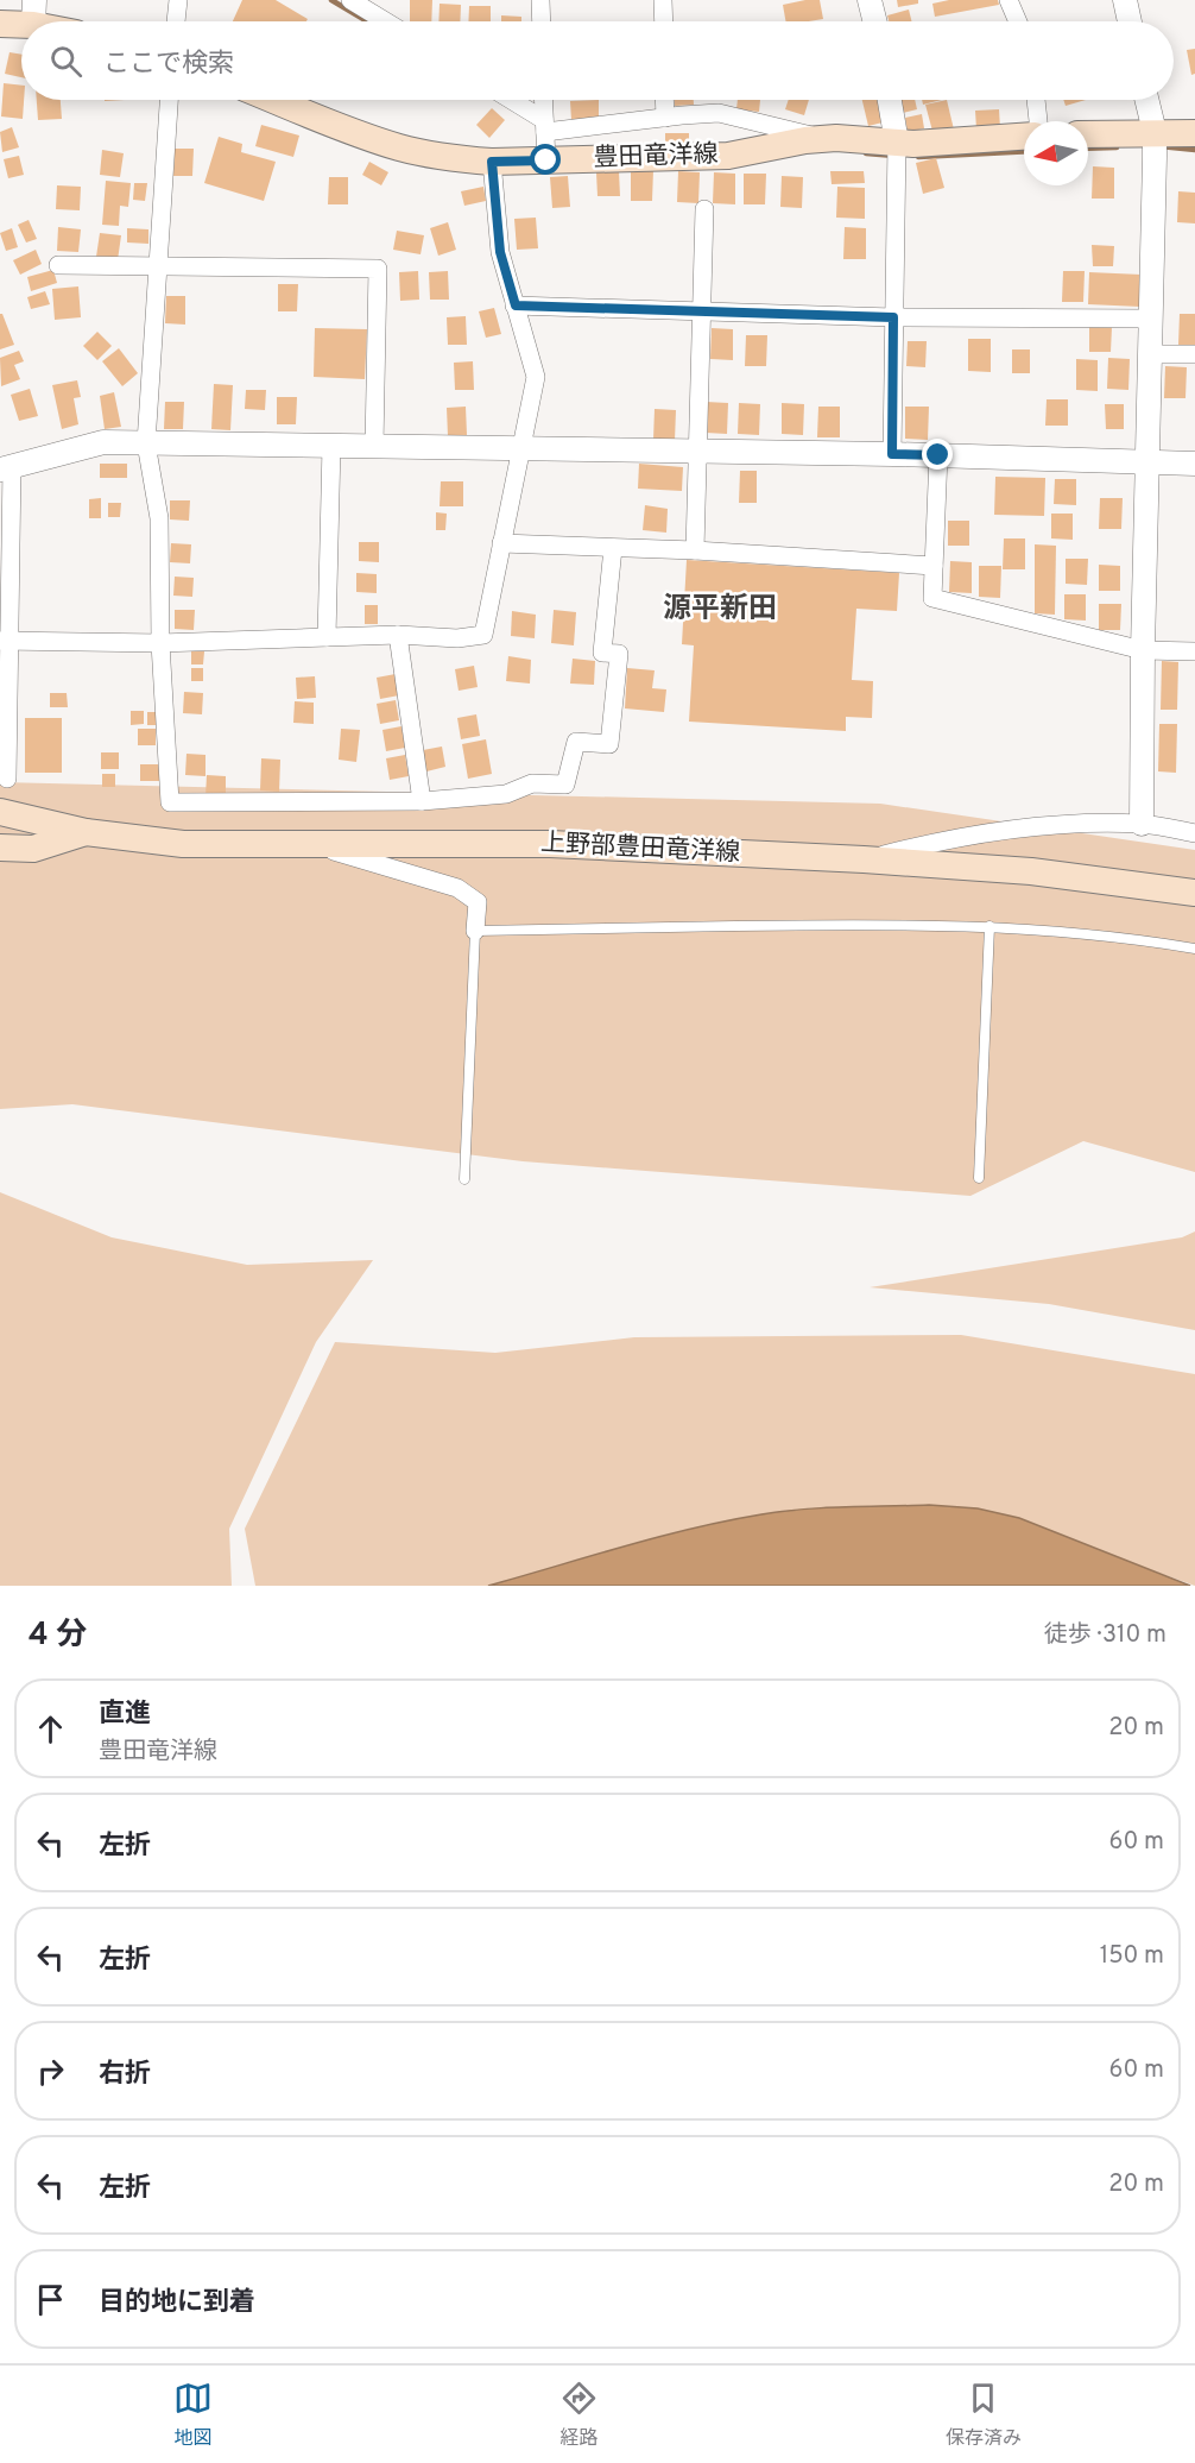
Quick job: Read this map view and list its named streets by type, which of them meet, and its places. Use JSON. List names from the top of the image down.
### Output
{
  "streets": {
    "main road": ["豊田竜洋線", "上野部豊田竜洋線"]
  },
  "districts": ["源平新田"],
  "north": "left",
  "page": {
    "search": "ここで検索",
    "heading": ["4 分", "徒歩 · 310 m"],
    "list": [
      ["直進", "豊田竜洋線", "20 m"],
      ["左折", "60 m"],
      ["左折", "150 m"],
      ["右折", "60 m"],
      ["左折", "20 m"],
      "目的地に到着"
    ],
    "nav": ["地図", "経路", "保存済み"]
  }
}
